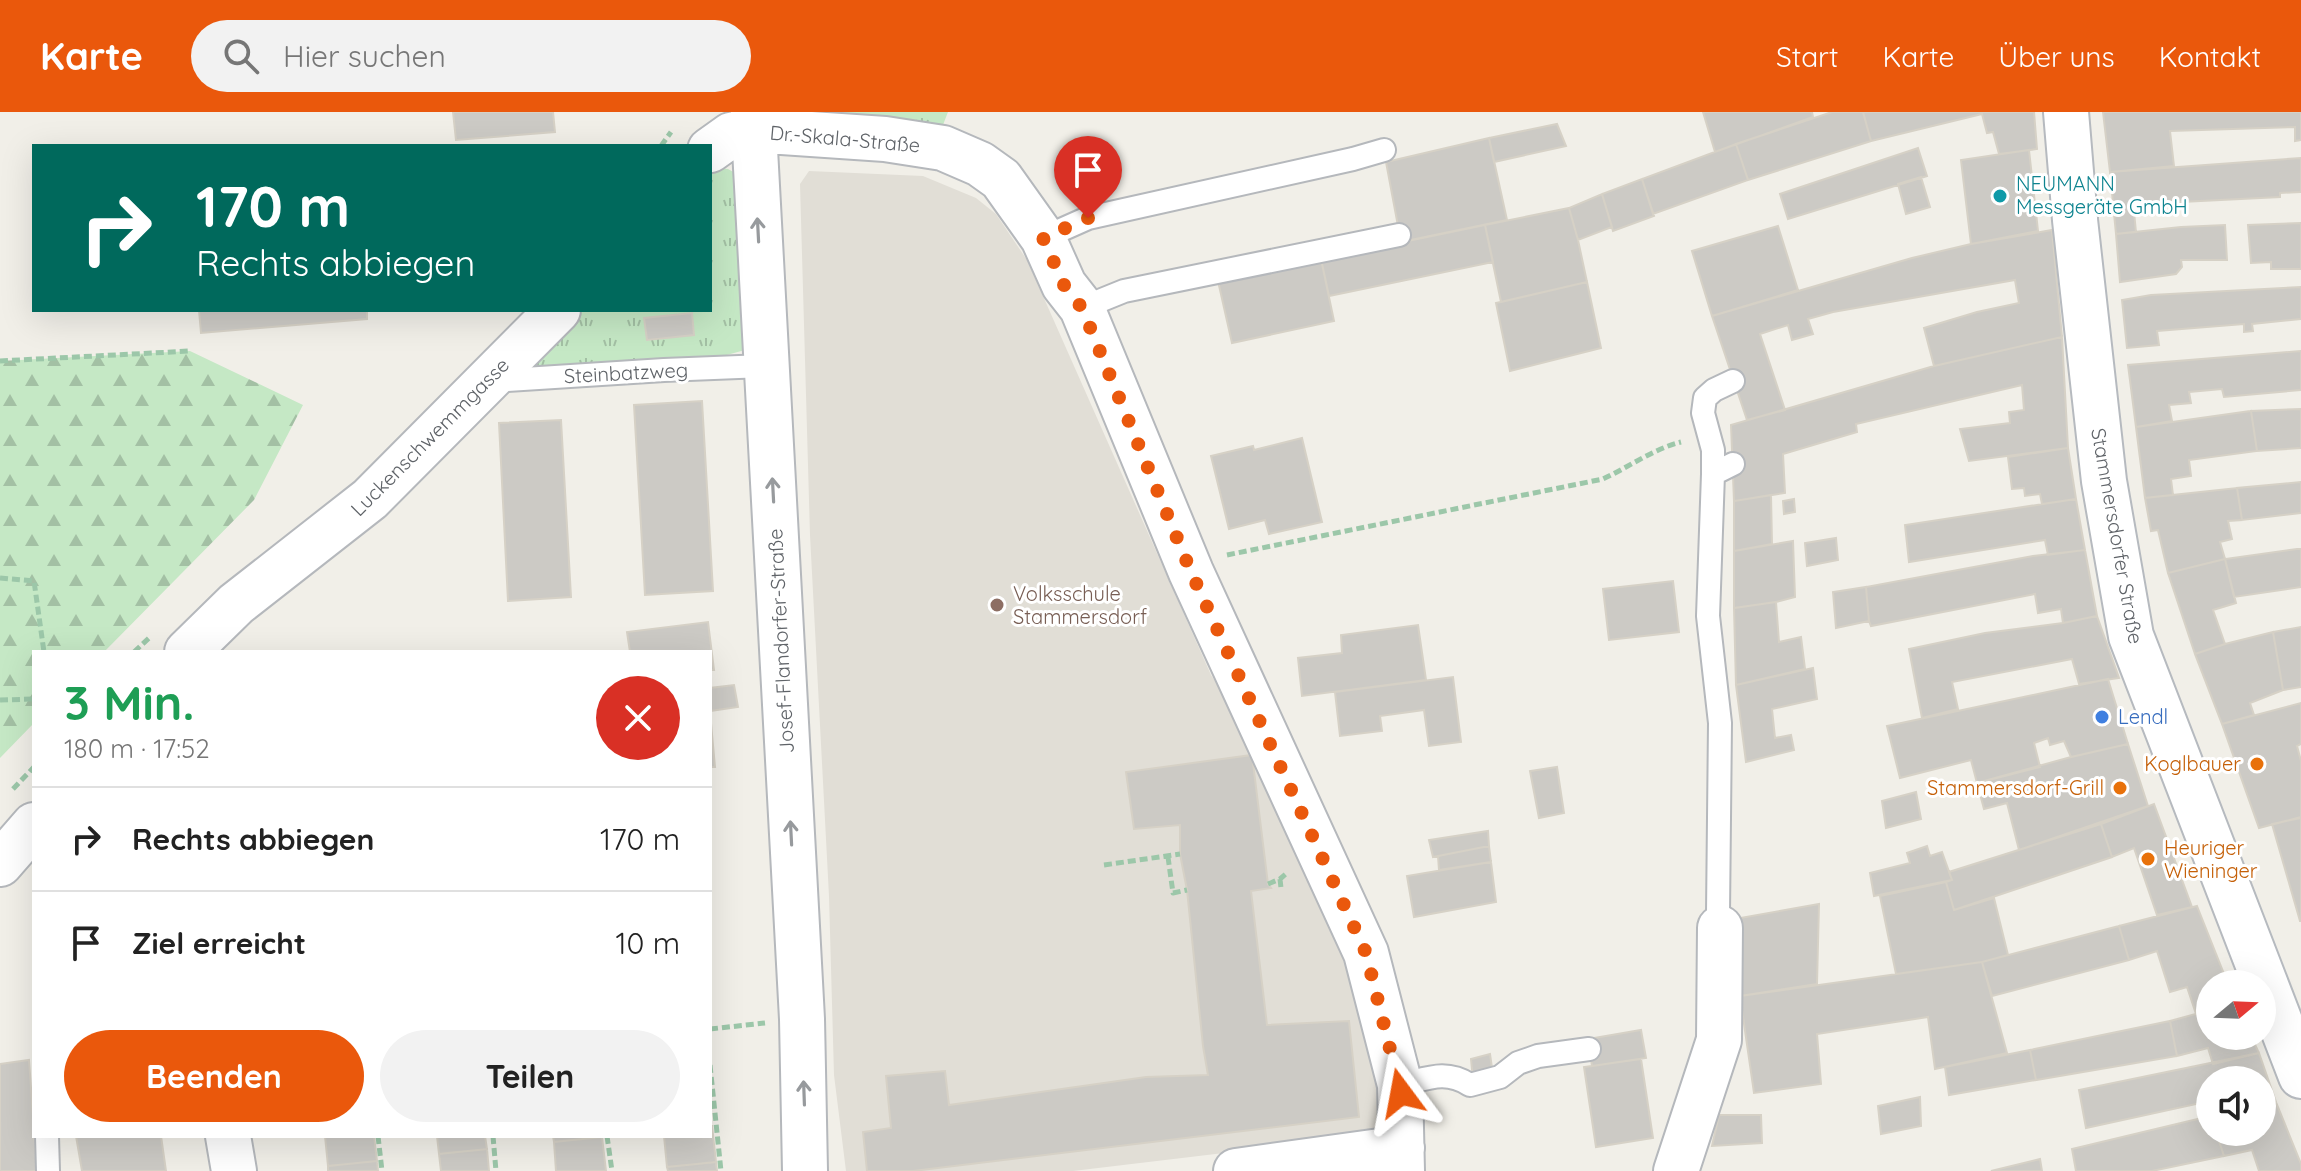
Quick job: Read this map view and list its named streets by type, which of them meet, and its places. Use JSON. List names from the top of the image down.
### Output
{
  "streets": {
    "street": [
      "Dr.-Skala-Straße",
      "Luckenschwemmgasse",
      "Stammersdorfer Straße",
      "Josef-Flandorfer-Straße"
    ],
    "lane": ["Steinbatzweg"]
  },
  "crossings": [
    ["Dr.-Skala-Straße", "Josef-Flandorfer-Straße"],
    ["Steinbatzweg", "Luckenschwemmgasse"],
    ["Steinbatzweg", "Josef-Flandorfer-Straße"]
  ],
  "one_way": ["Josef-Flandorfer-Straße"],
  "places": [
    "NEUMANN Messgeräte GmbH",
    "Volksschule Stammersdorf",
    "Lendl",
    "Koglbauer",
    "Stammersdorf-Grill",
    "Heuriger Wieninger"
  ],
  "north": "right",
  "page": {
    "header": "Karte",
    "search": "Hier suchen",
    "nav": [
      "Start",
      "Karte",
      "Über uns",
      "Kontakt"
    ],
    "turn": ["170 m", "Rechts abbiegen"],
    "heading": ["3 Min.", "180 m · 17:52"],
    "list": [
      {
        "name": "Rechts abbiegen",
        "value": "170 m"
      },
      {
        "name": "Ziel erreicht",
        "value": "10 m"
      }
    ],
    "buttons": ["Beenden", "Teilen"]
  }
}
